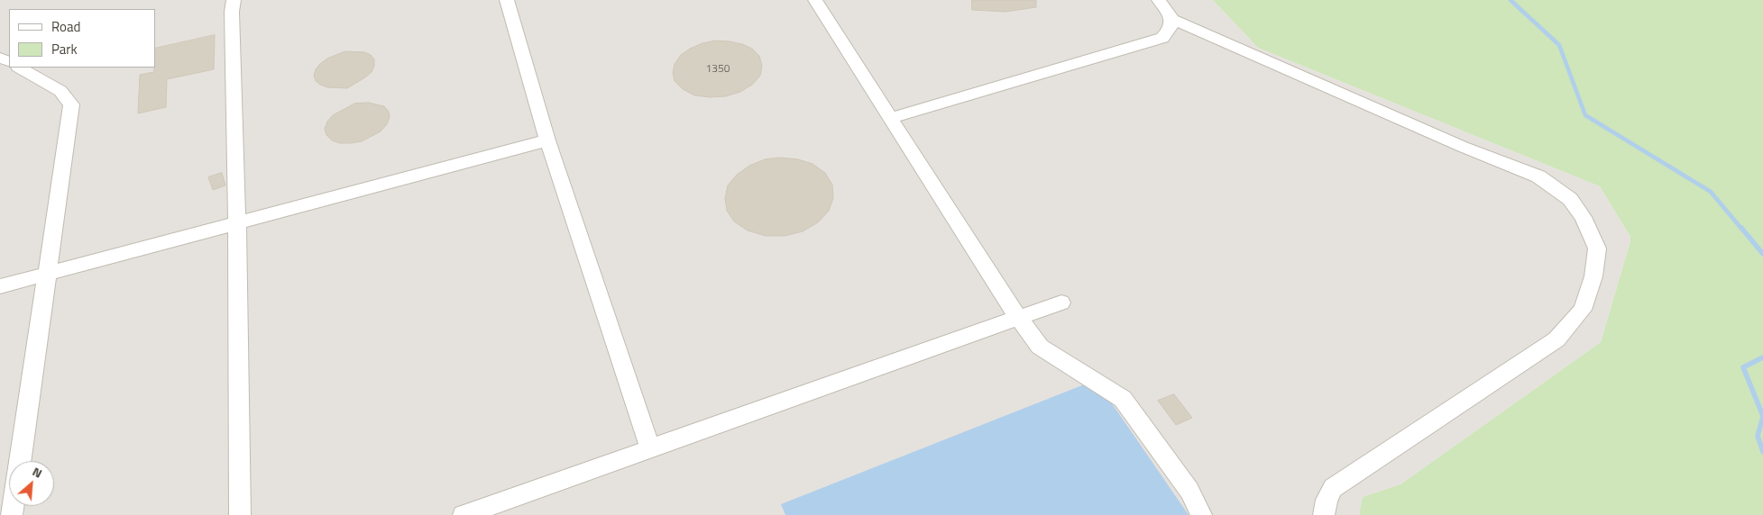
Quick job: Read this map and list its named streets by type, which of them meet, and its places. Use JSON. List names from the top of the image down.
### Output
{
  "house_numbers": ["1350"],
  "legend": ["Road", "Park"],
  "north": "top right"
}
